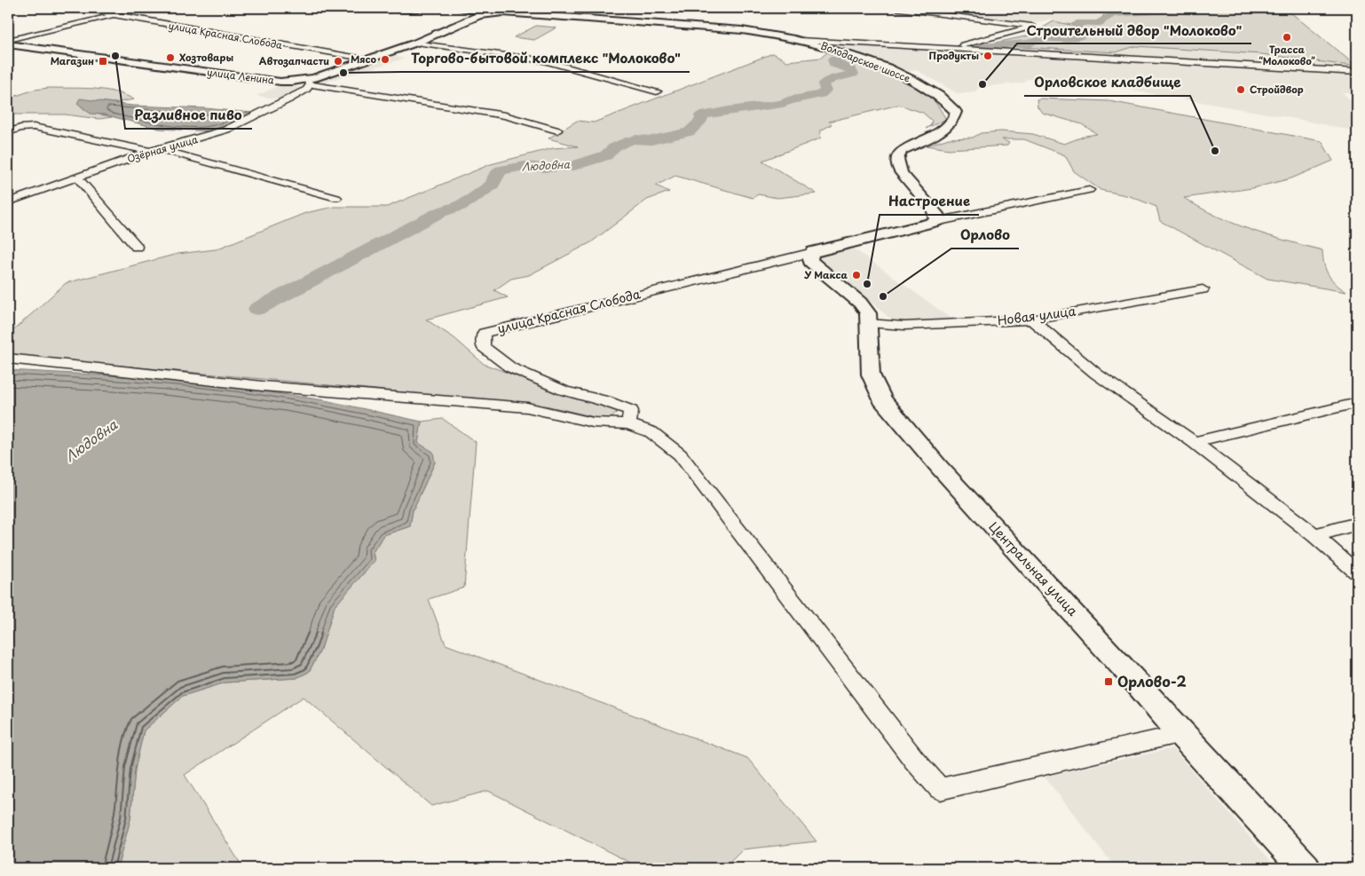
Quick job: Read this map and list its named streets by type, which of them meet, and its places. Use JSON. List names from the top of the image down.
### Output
{
  "streets": {
    "main road": ["Володарское шоссе", "улица Ленина", "Центральная улица"],
    "street": ["улица Красная Слобода", "Озёрная улица", "Новая улица"]
  },
  "crossings": [
    ["улица Красная Слобода", "улица Ленина"],
    ["улица Красная Слобода", "Центральная улица"],
    ["Володарское шоссе", "улица Ленина"],
    ["улица Ленина", "Озёрная улица"],
    ["Новая улица", "Центральная улица"]
  ],
  "water": ["Людовна"],
  "places": {
    "other": [
      "Трасса “Молоково”",
      "Разливное пиво",
      "Продукты",
      "Хозтовары",
      "Мясо",
      "Автозапчасти",
      "Торгово-бытовой комплекс \"Молоково\"",
      "Строительный двор \"Молоково\"",
      "Стройдвор",
      "Орловское кладбище",
      "У Макса",
      "Настроение",
      "Орлово"
    ],
    "transit": ["Магазин", "Орлово-2"]
  }
}
